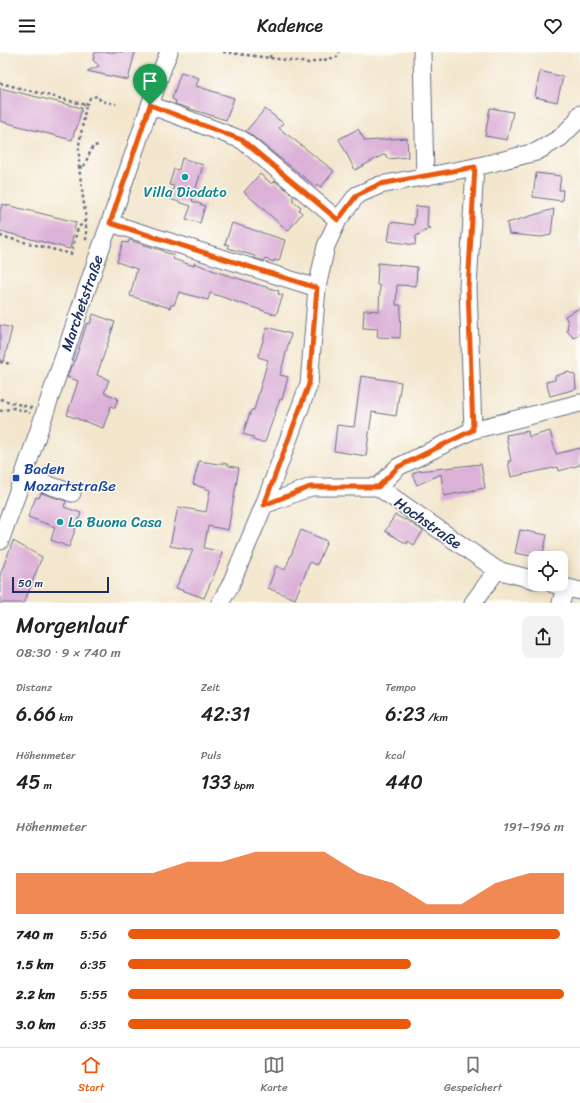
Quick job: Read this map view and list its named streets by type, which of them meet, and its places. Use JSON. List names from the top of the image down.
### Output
{
  "streets": {
    "street": ["Marchetstraße", "Hochstraße"]
  },
  "places": {
    "other": ["Villa Diodato", "La Buona Casa"],
    "transit": ["Baden Mozartstraße"]
  },
  "scale_bar": "50 m",
  "page": {
    "header": "Kadence",
    "scale": "50 m",
    "heading": ["Morgenlauf", "08:30 · 9 × 740 m"],
    "stats": [
      ["Distanz", "6.66 km"],
      ["Zeit", "42:31"],
      ["Tempo", "6:23 /km"],
      ["Höhenmeter", "45 m"],
      ["Puls", "133 bpm"],
      ["kcal", "440"]
    ],
    "chart": ["Höhenmeter", "191–196 m"],
    "list": [
      {
        "name": "740 m",
        "note": "5:56"
      },
      {
        "name": "1.5 km",
        "note": "6:35"
      },
      {
        "name": "2.2 km",
        "note": "5:55"
      },
      {
        "name": "3.0 km",
        "note": "6:35"
      }
    ],
    "tabs": ["Start", "Karte", "Gespeichert"]
  }
}
